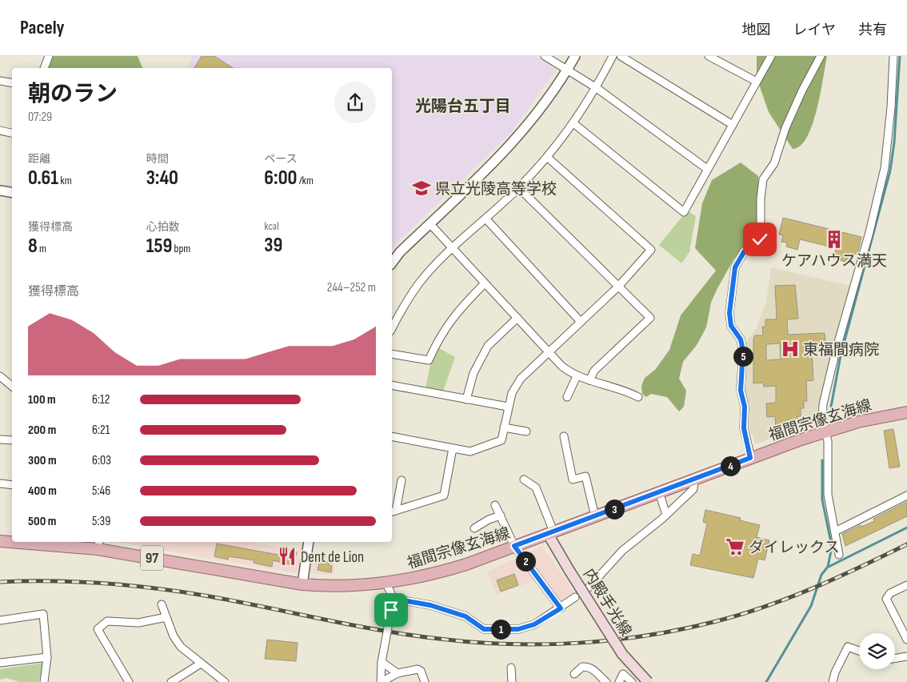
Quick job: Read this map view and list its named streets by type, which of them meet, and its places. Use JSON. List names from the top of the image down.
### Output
{
  "streets": {
    "main road": ["福間宗像玄海線", "97", "内殿手光線"]
  },
  "crossings": [
    ["福間宗像玄海線", "内殿手光線"]
  ],
  "districts": ["光陽台五丁目"],
  "places": {
    "school or university": ["県立光陵高等学校"],
    "building": ["ケアハウス満天"],
    "hospital": ["東福間病院"],
    "supermarket": ["ダイレックス"],
    "restaurant": ["Dent de Lion"]
  },
  "page": {
    "header": "Pacely",
    "nav": ["地図", "レイヤ", "共有"],
    "heading": ["朝のラン", "07:29"],
    "stats": [
      ["距離", "0.61 km"],
      ["時間", "3:40"],
      ["ペース", "6:00 /km"],
      ["獲得標高", "8 m"],
      ["心拍数", "159 bpm"],
      ["kcal", "39"]
    ],
    "chart": ["獲得標高", "244–252 m"],
    "pins": [
      "5",
      "4",
      "3",
      "2",
      "1"
    ],
    "list": [
      {
        "name": "100 m",
        "note": "6:12"
      },
      {
        "name": "200 m",
        "note": "6:21"
      },
      {
        "name": "300 m",
        "note": "6:03"
      },
      {
        "name": "400 m",
        "note": "5:46"
      },
      {
        "name": "500 m",
        "note": "5:39"
      }
    ]
  }
}
